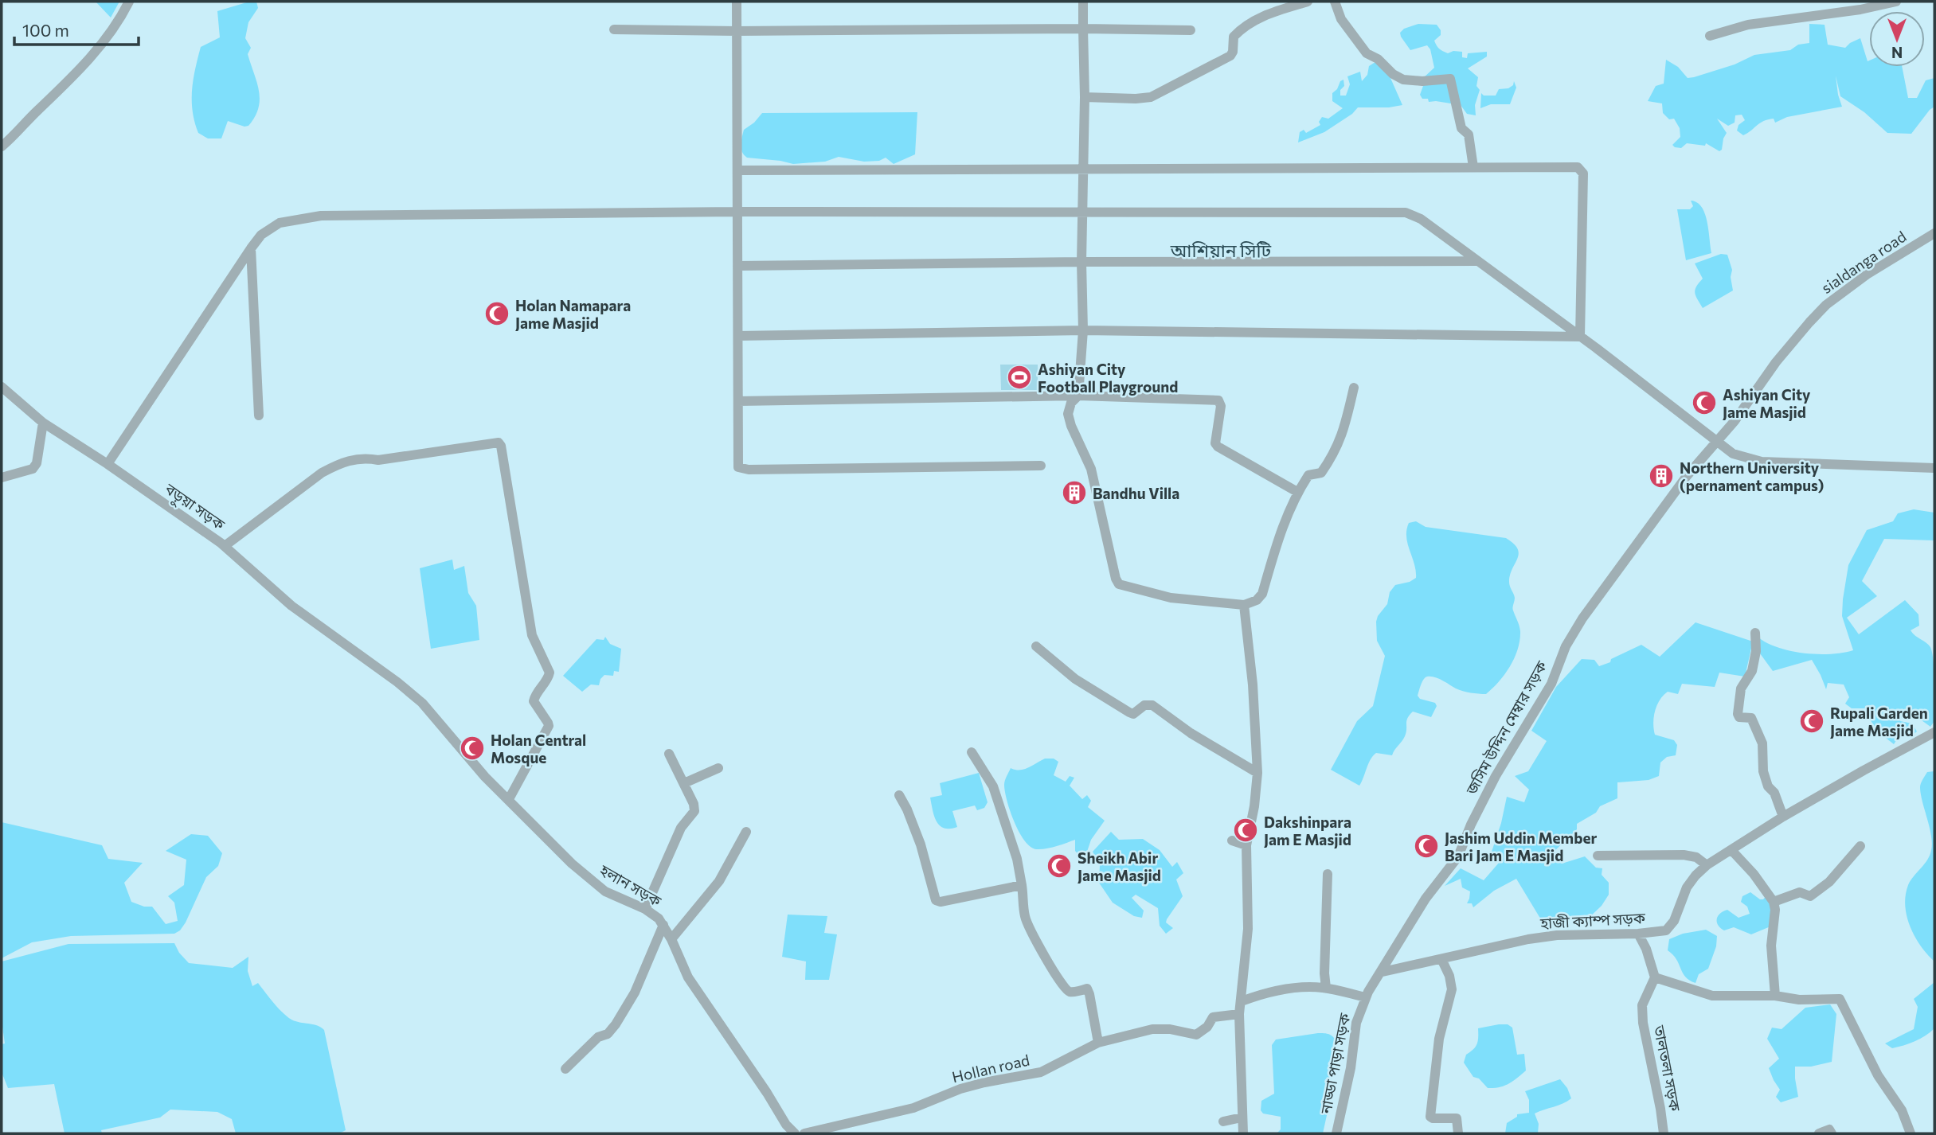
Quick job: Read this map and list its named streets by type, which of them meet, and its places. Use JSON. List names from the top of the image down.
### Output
{
  "streets": {
    "street": [
      "sialdanga road",
      "বড়ুয়া সড়ক",
      "জসিম উদ্দিন মেম্বার সড়ক",
      "হলান সড়ক",
      "হাজী ক্যাম্প সড়ক",
      "নাড্ডা পাড়া সড়ক",
      "Hollan road",
      "তালতলা সড়ক"
    ]
  },
  "crossings": [
    ["sialdanga road", "জসিম উদ্দিন মেম্বার সড়ক"],
    ["বড়ুয়া সড়ক", "হলান সড়ক"],
    ["জসিম উদ্দিন মেম্বার সড়ক", "হাজী ক্যাম্প সড়ক"],
    ["জসিম উদ্দিন মেম্বার সড়ক", "নাড্ডা পাড়া সড়ক"],
    ["হাজী ক্যাম্প সড়ক", "নাড্ডা পাড়া সড়ক"]
  ],
  "districts": ["আশিয়ান সিটি"],
  "places": {
    "mosque": [
      "Holan Namapara Jame Masjid",
      "Ashiyan City Jame Masjid",
      "Rupali Garden Jame Masjid",
      "Holan Central Mosque",
      "Dakshinpara Jam E Masjid",
      "Jashim Uddin Member Bari Jam E Masjid",
      "Sheikh Abir Jame Masjid"
    ],
    "sports": ["Ashiyan City Football Playground"],
    "building": ["Northern University (pernament campus)", "Bandhu Villa"]
  },
  "scale_bar": "100 m",
  "north": "bottom"
}
